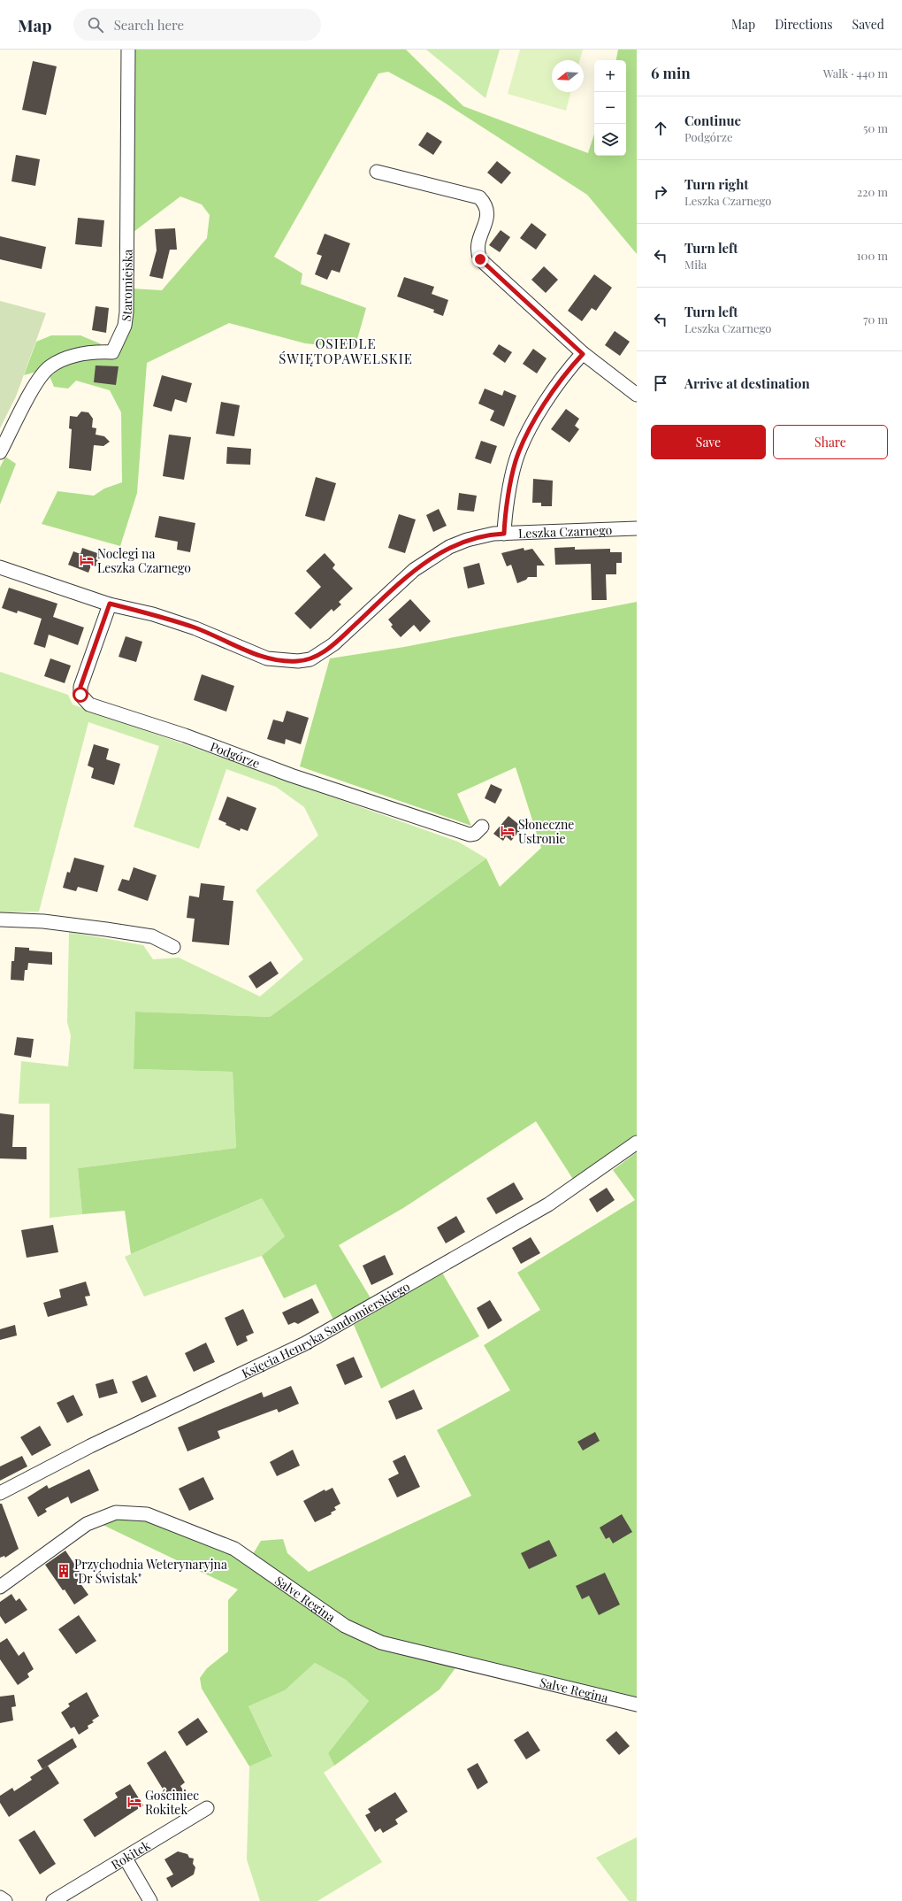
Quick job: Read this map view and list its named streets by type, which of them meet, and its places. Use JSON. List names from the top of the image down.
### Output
{
  "streets": {
    "street": [
      "Staromiejska",
      "Leszka Czarnego",
      "Podgórze",
      "Księcia Henryka Sandomierskiego",
      "Salve Regina",
      "Rokitek"
    ]
  },
  "crossings": [
    ["Leszka Czarnego", "Podgórze"]
  ],
  "districts": ["OSIEDLE ŚWIĘTOPAWELSKIE"],
  "places": {
    "hotel": ["Noclegi na Leszka Czarnego", "Słoneczne Ustronie", "Gościniec Rokitek"],
    "building": ["Przychodnia Weterynaryjna \"Dr Świstak\""]
  },
  "north": "left",
  "page": {
    "header": "Map",
    "search": "Search here",
    "nav": ["Map", "Directions", "Saved"],
    "heading": ["6 min", "Walk · 440 m"],
    "map_buttons": ["+", "−"],
    "list": [
      ["Continue", "Podgórze", "50 m"],
      ["Turn right", "Leszka Czarnego", "220 m"],
      ["Turn left", "Miła", "100 m"],
      ["Turn left", "Leszka Czarnego", "70 m"],
      "Arrive at destination"
    ],
    "buttons": ["Save", "Share"]
  }
}
